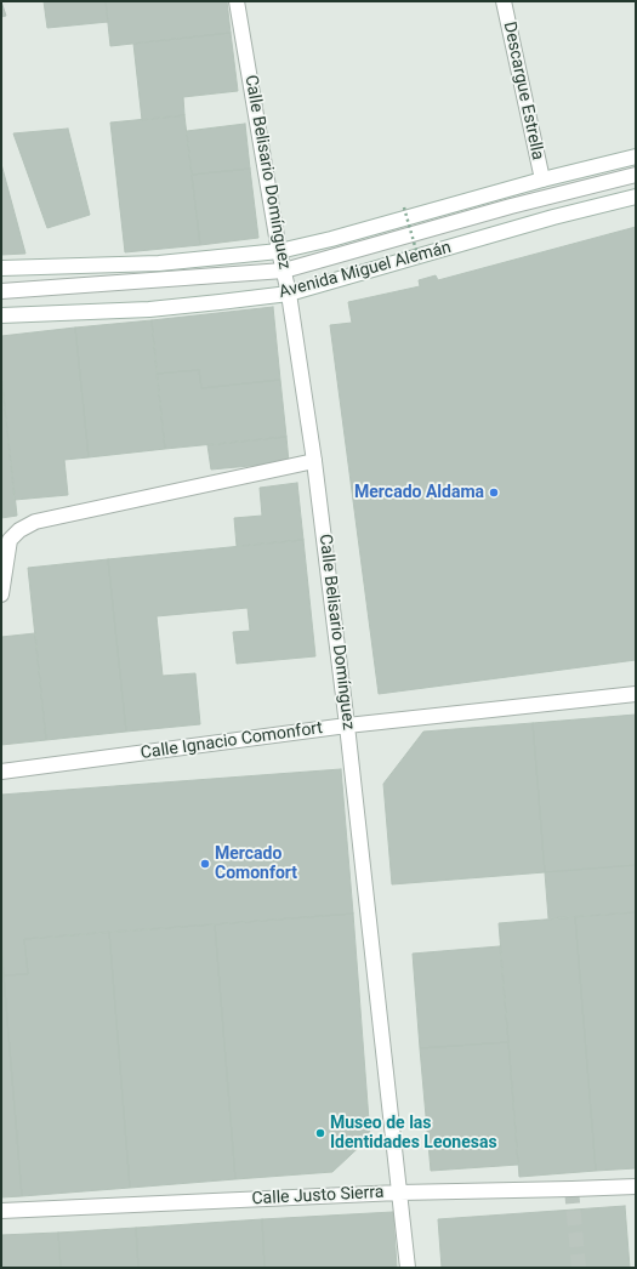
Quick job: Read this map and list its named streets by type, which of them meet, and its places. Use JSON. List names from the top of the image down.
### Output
{
  "streets": {
    "street": [
      "Descargue Estrella",
      "Calle Belisario Domínguez",
      "Avenida Miguel Alemán",
      "Calle Ignacio Comonfort",
      "Calle Justo Sierra"
    ]
  },
  "crossings": [
    ["Calle Belisario Domínguez", "Avenida Miguel Alemán"],
    ["Calle Belisario Domínguez", "Calle Ignacio Comonfort"],
    ["Calle Belisario Domínguez", "Calle Justo Sierra"]
  ],
  "places": ["Mercado Aldama", "Mercado Comonfort", "Museo de las Identidades Leonesas"]
}
